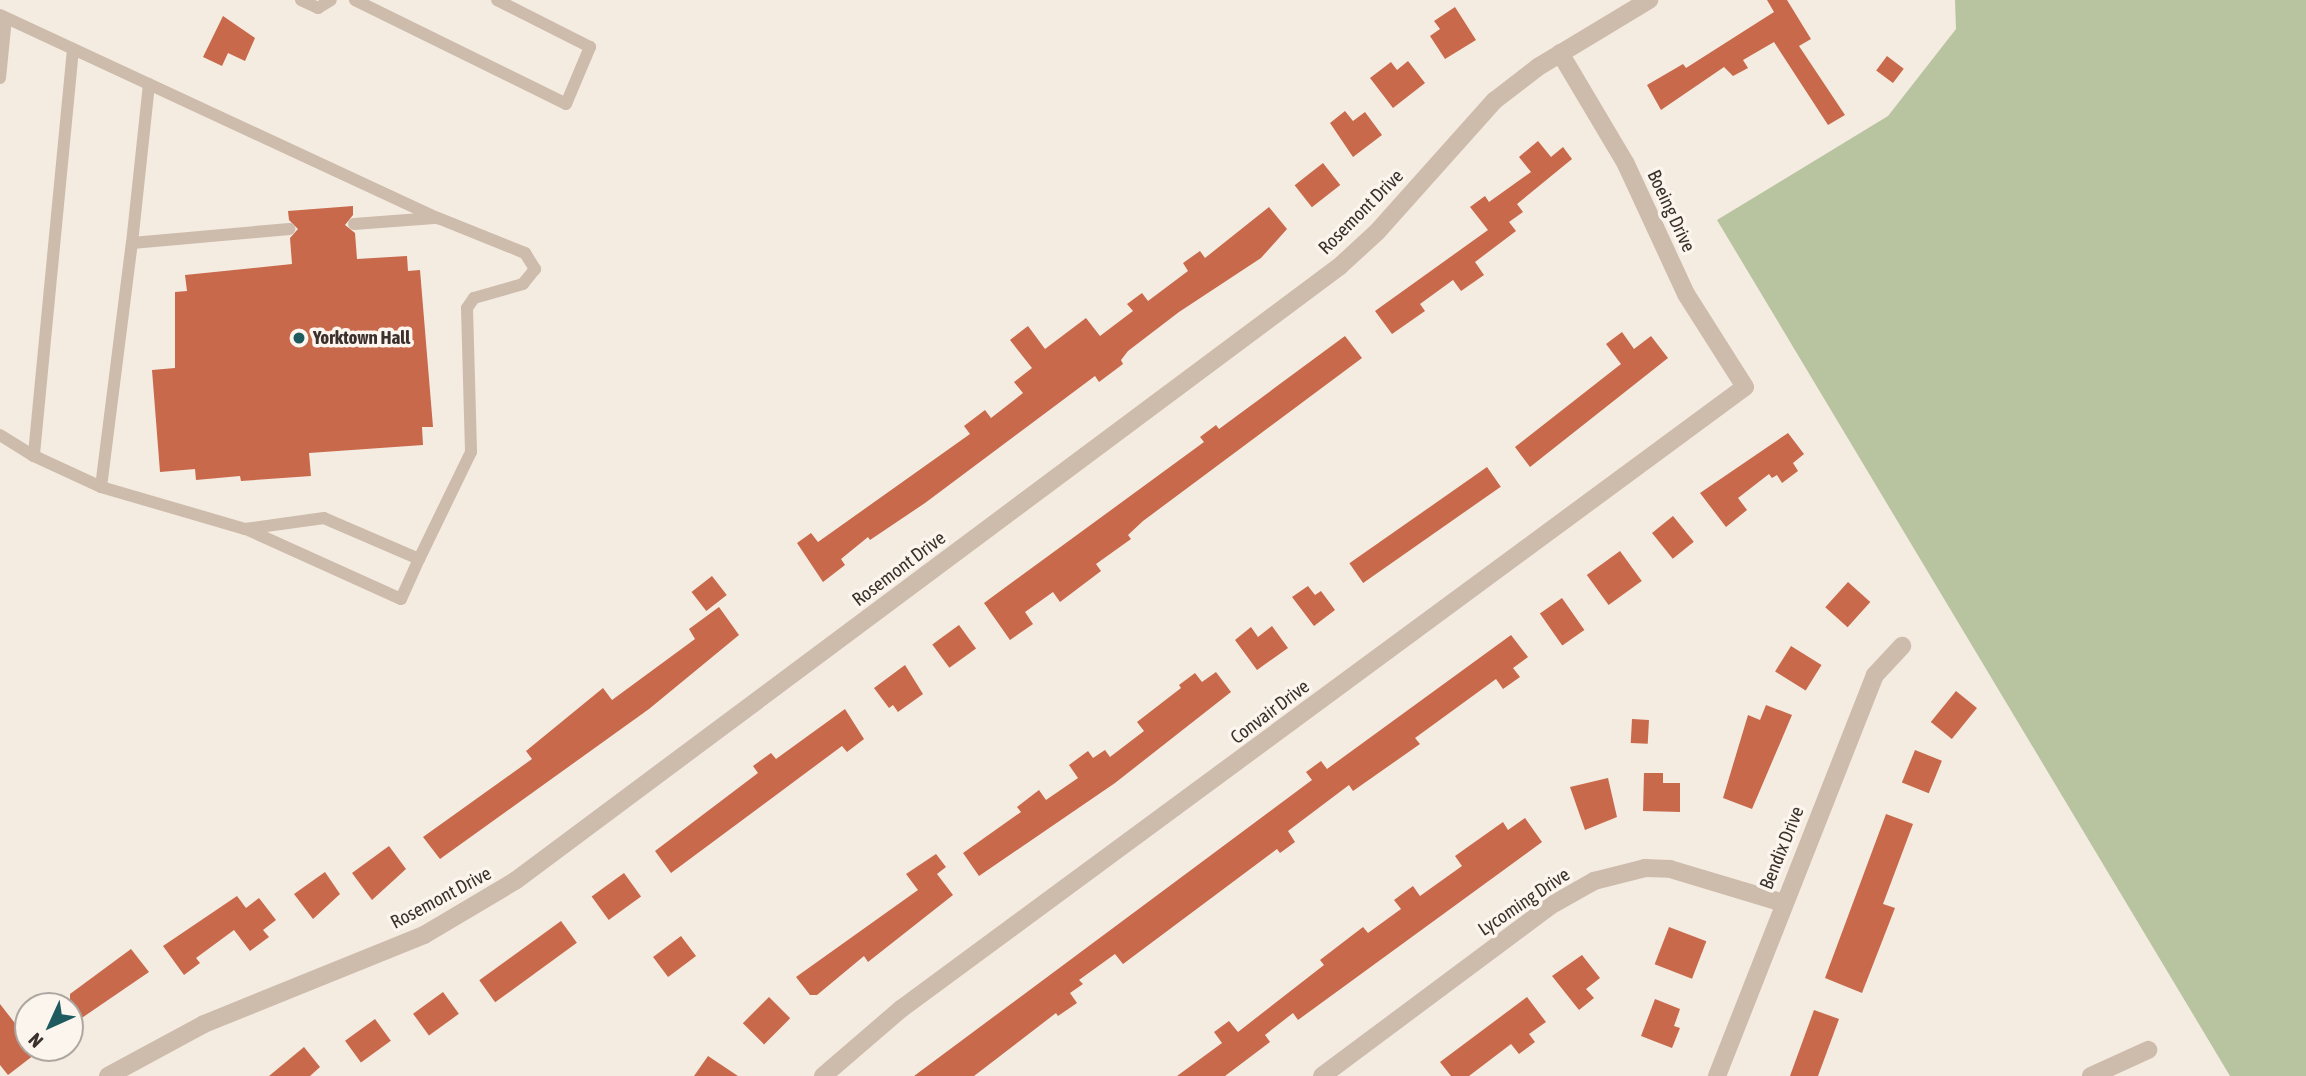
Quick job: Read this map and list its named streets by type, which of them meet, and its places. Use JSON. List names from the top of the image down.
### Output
{
  "streets": {
    "street": [
      "Boeing Drive",
      "Rosemont Drive",
      "Convair Drive",
      "Bendix Drive",
      "Lycoming Drive"
    ]
  },
  "crossings": [
    ["Boeing Drive", "Rosemont Drive"],
    ["Boeing Drive", "Convair Drive"],
    ["Bendix Drive", "Lycoming Drive"]
  ],
  "places": ["Yorktown Hall"],
  "north": "bottom left"
}
